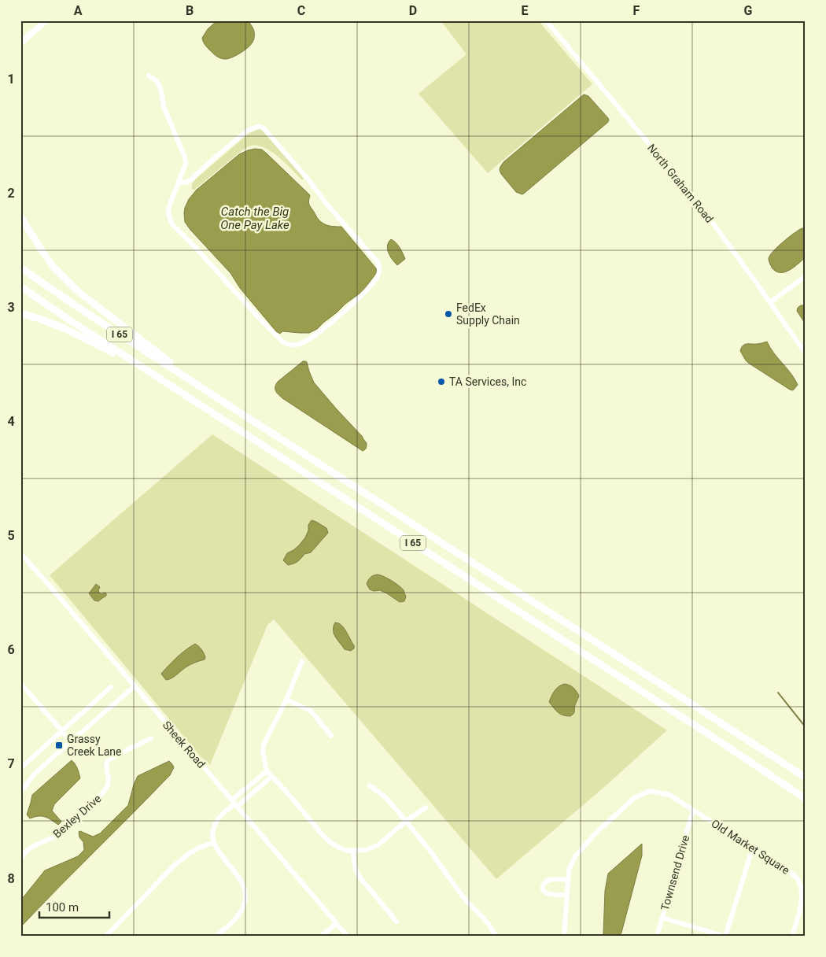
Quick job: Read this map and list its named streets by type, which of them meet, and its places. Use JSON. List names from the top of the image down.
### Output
{
  "streets": {
    "highway": ["I 65"],
    "street": [
      "North Graham Road",
      "Sheek Road",
      "Bexley Drive",
      "Old Market Square",
      "Townsend Drive"
    ]
  },
  "crossings": [
    ["Old Market Square", "Townsend Drive"]
  ],
  "water": ["Catch the Big One Pay Lake"],
  "places": {
    "other": ["FedEx Supply Chain", "TA Services, Inc"],
    "transit": ["Grassy Creek Lane"]
  },
  "scale_bar": "100 m",
  "grid": {
    "columns": [
      "A",
      "B",
      "C",
      "D",
      "E",
      "F",
      "G"
    ],
    "rows": [
      "1",
      "2",
      "3",
      "4",
      "5",
      "6",
      "7",
      "8"
    ]
  }
}
